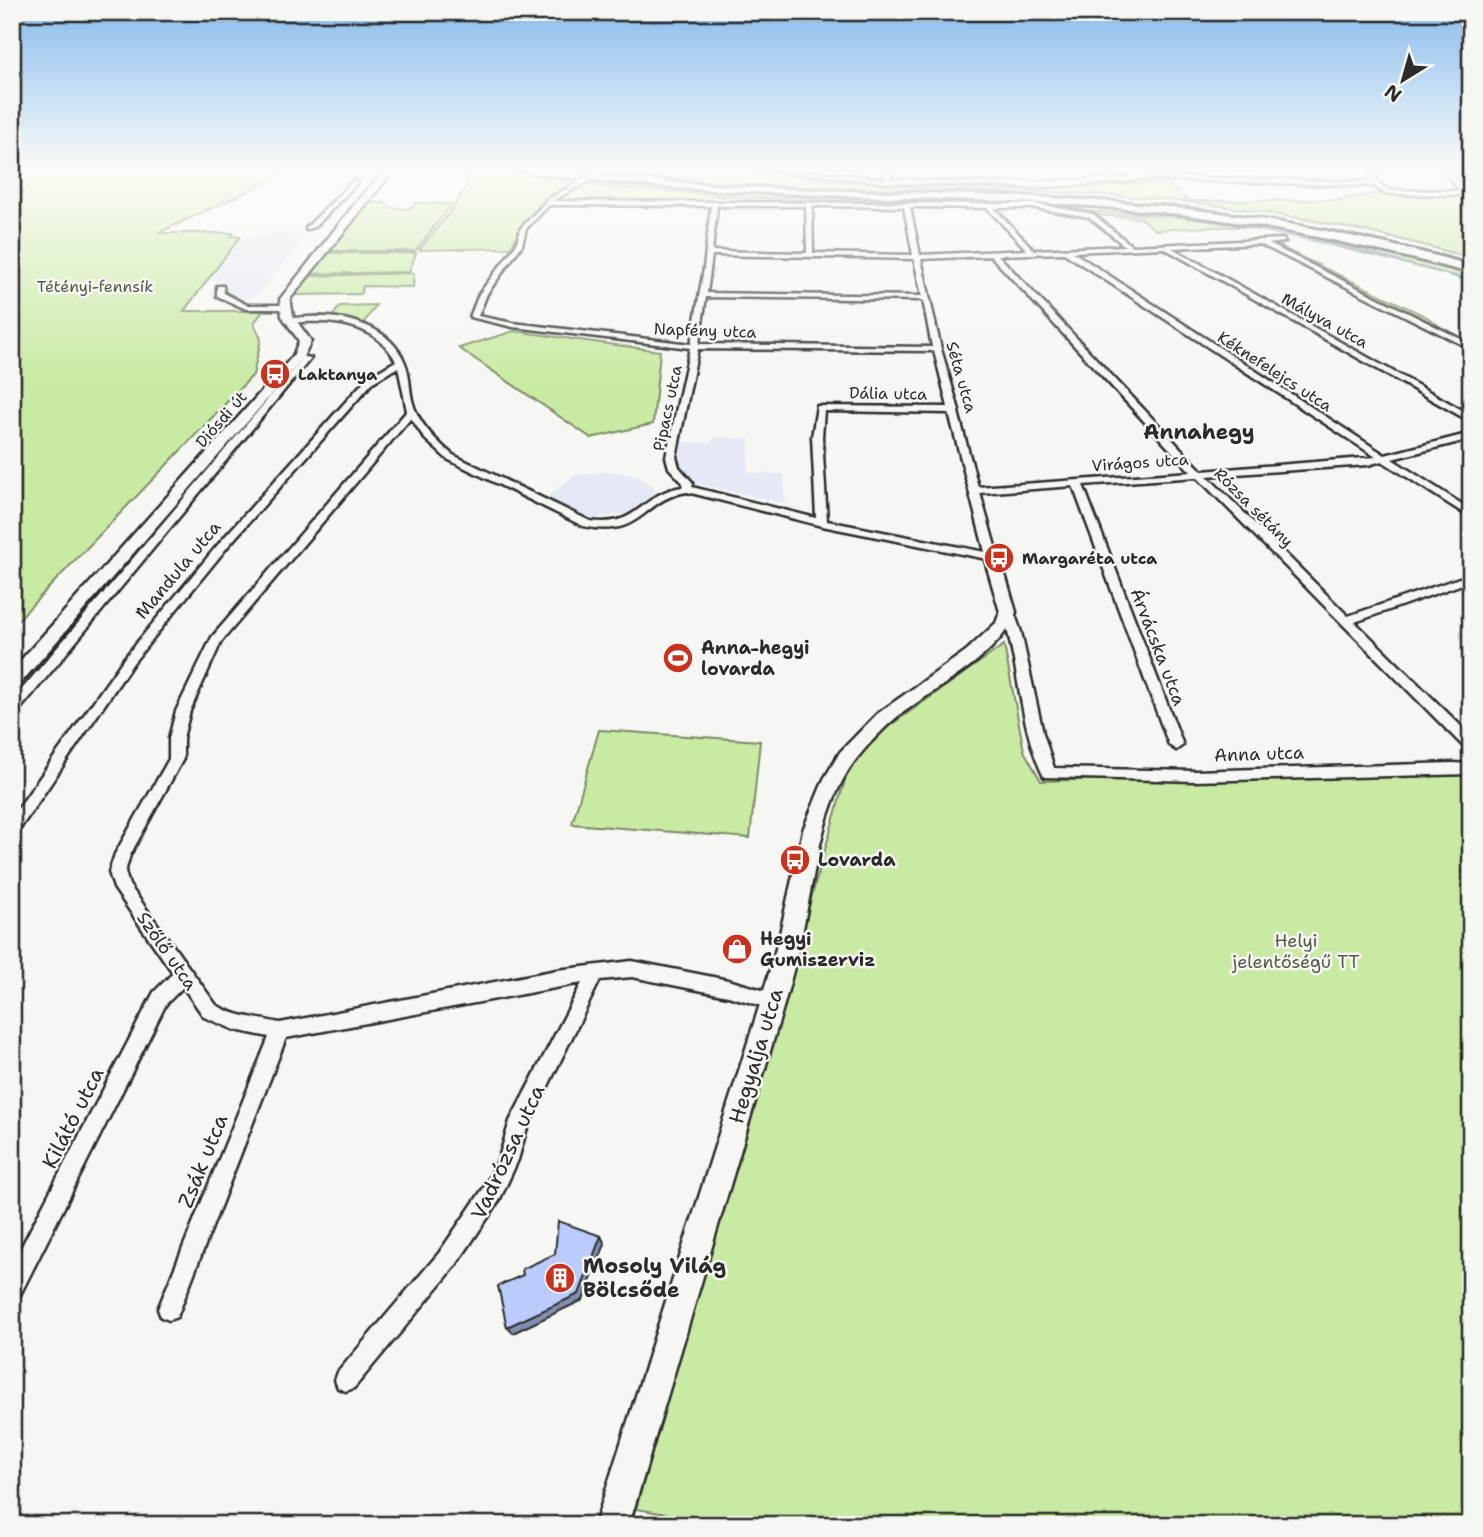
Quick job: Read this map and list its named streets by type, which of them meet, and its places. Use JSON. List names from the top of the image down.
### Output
{
  "streets": {
    "main road": ["Diósdi út", "Hegyalja utca"],
    "street": [
      "Mályva utca",
      "Napfény utca",
      "Kéknefelejcs utca",
      "Séta utca",
      "Dália utca",
      "Pipacs utca",
      "Virágos utca",
      "Rózsa sétány",
      "Mandula utca",
      "Árvácska utca",
      "Anna utca",
      "Szőlő utca",
      "Kilátó utca",
      "Vadrózsa utca",
      "Zsák utca"
    ]
  },
  "crossings": [
    ["Napfény utca", "Séta utca"],
    ["Napfény utca", "Pipacs utca"],
    ["Kéknefelejcs utca", "Virágos utca"],
    ["Séta utca", "Dália utca"],
    ["Séta utca", "Virágos utca"],
    ["Diósdi út", "Mandula utca"],
    ["Virágos utca", "Rózsa sétány"],
    ["Virágos utca", "Árvácska utca"],
    ["Anna utca", "Hegyalja utca"],
    ["Szőlő utca", "Hegyalja utca"],
    ["Szőlő utca", "Kilátó utca"],
    ["Szőlő utca", "Vadrózsa utca"],
    ["Szőlő utca", "Zsák utca"]
  ],
  "districts": ["Annahegy"],
  "parks": ["Tétényi-fennsík", "Helyi jelentőségű TT"],
  "places": {
    "bus stop": ["Laktanya", "Margaréta utca", "Lovarda"],
    "sports": ["Anna-hegyi lovarda"],
    "shop": ["Hegyi Gumiszerviz"],
    "building": ["Mosoly Világ Bölcsőde"]
  },
  "north": "bottom left"
}
